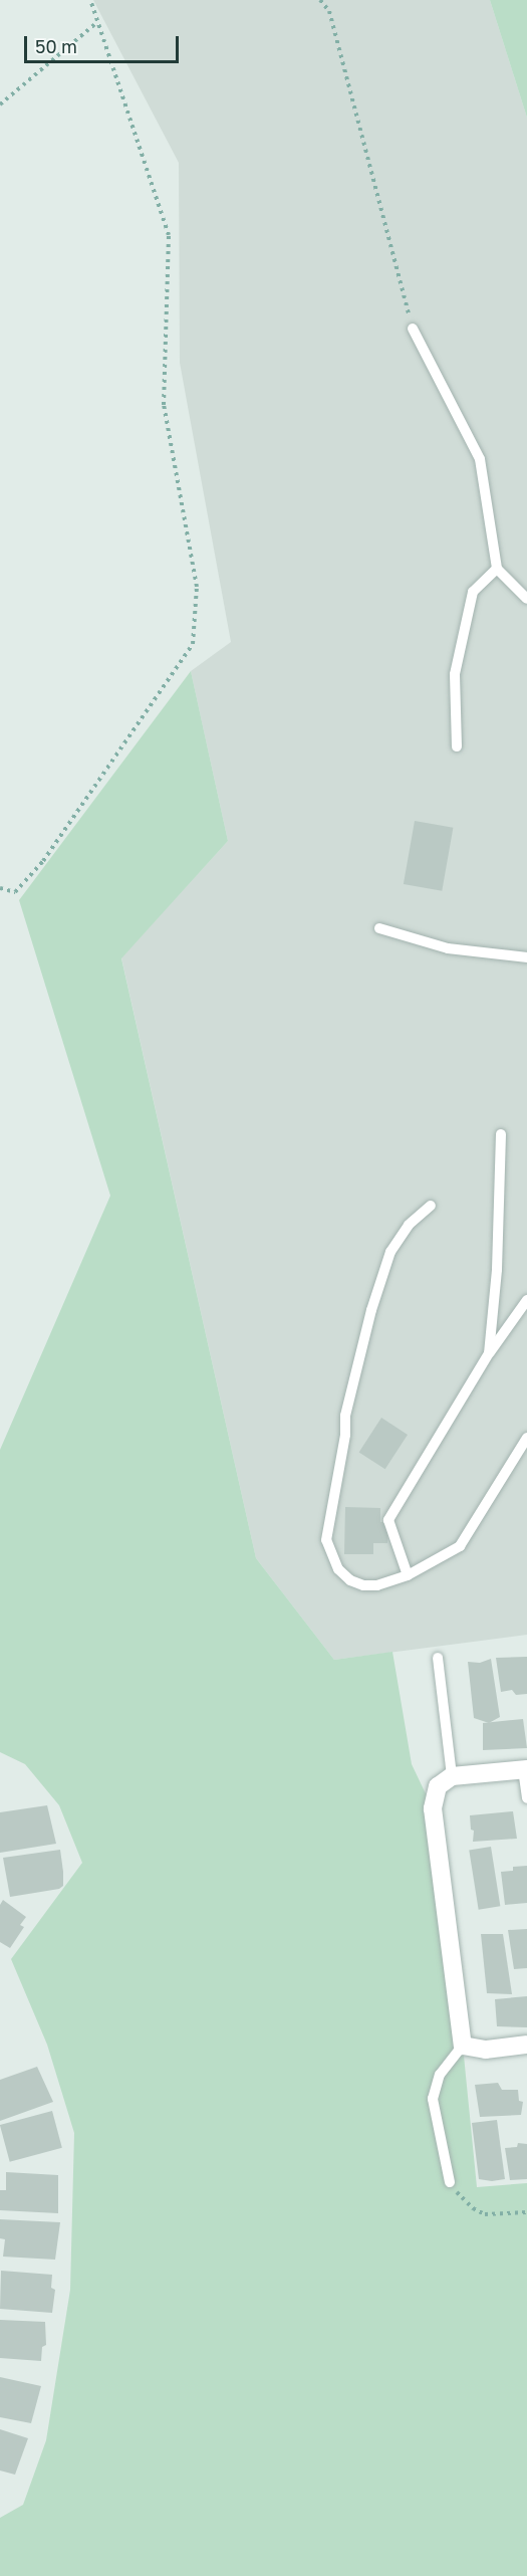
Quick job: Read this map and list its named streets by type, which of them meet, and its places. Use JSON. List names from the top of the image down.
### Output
{
  "scale_bar": "50 m"
}
